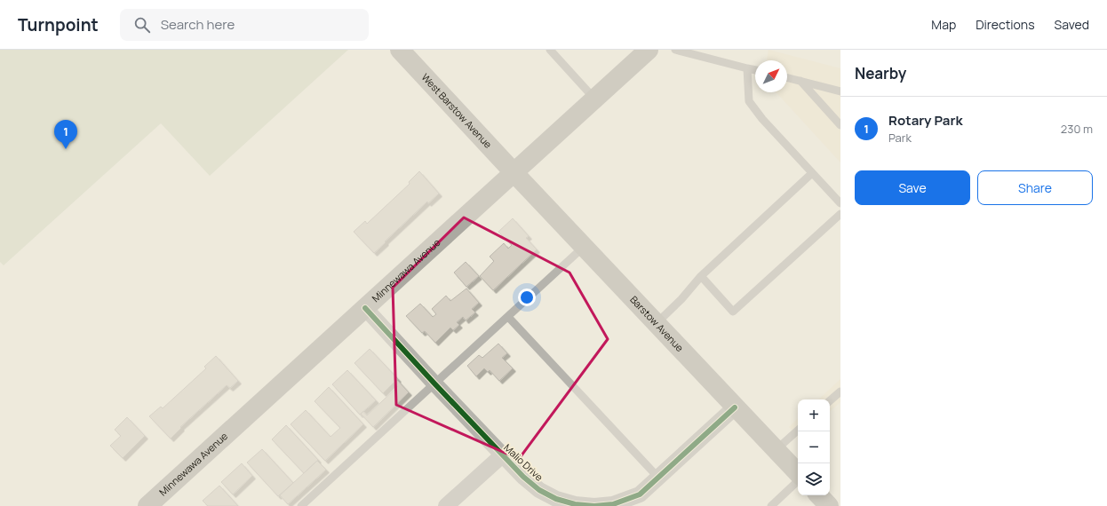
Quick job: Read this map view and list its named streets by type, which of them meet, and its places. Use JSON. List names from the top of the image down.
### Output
{
  "streets": {
    "main road": ["West Barstow Avenue", "Minnewawa Avenue", "Barstow Avenue"],
    "street": ["Malio Drive"]
  },
  "crossings": [
    ["West Barstow Avenue", "Minnewawa Avenue"],
    ["West Barstow Avenue", "Barstow Avenue"],
    ["Minnewawa Avenue", "Barstow Avenue"],
    ["Minnewawa Avenue", "Malio Drive"],
    ["Barstow Avenue", "Malio Drive"]
  ],
  "north": "top right",
  "page": {
    "header": "Turnpoint",
    "search": "Search here",
    "nav": ["Map", "Directions", "Saved"],
    "heading": "Nearby",
    "list": [
      {
        "mark": "1",
        "name": "Rotary Park",
        "note": "Park",
        "value": "230 m"
      }
    ],
    "pins": "1",
    "buttons": ["Save", "Share"],
    "map_buttons": ["+", "−"]
  }
}
